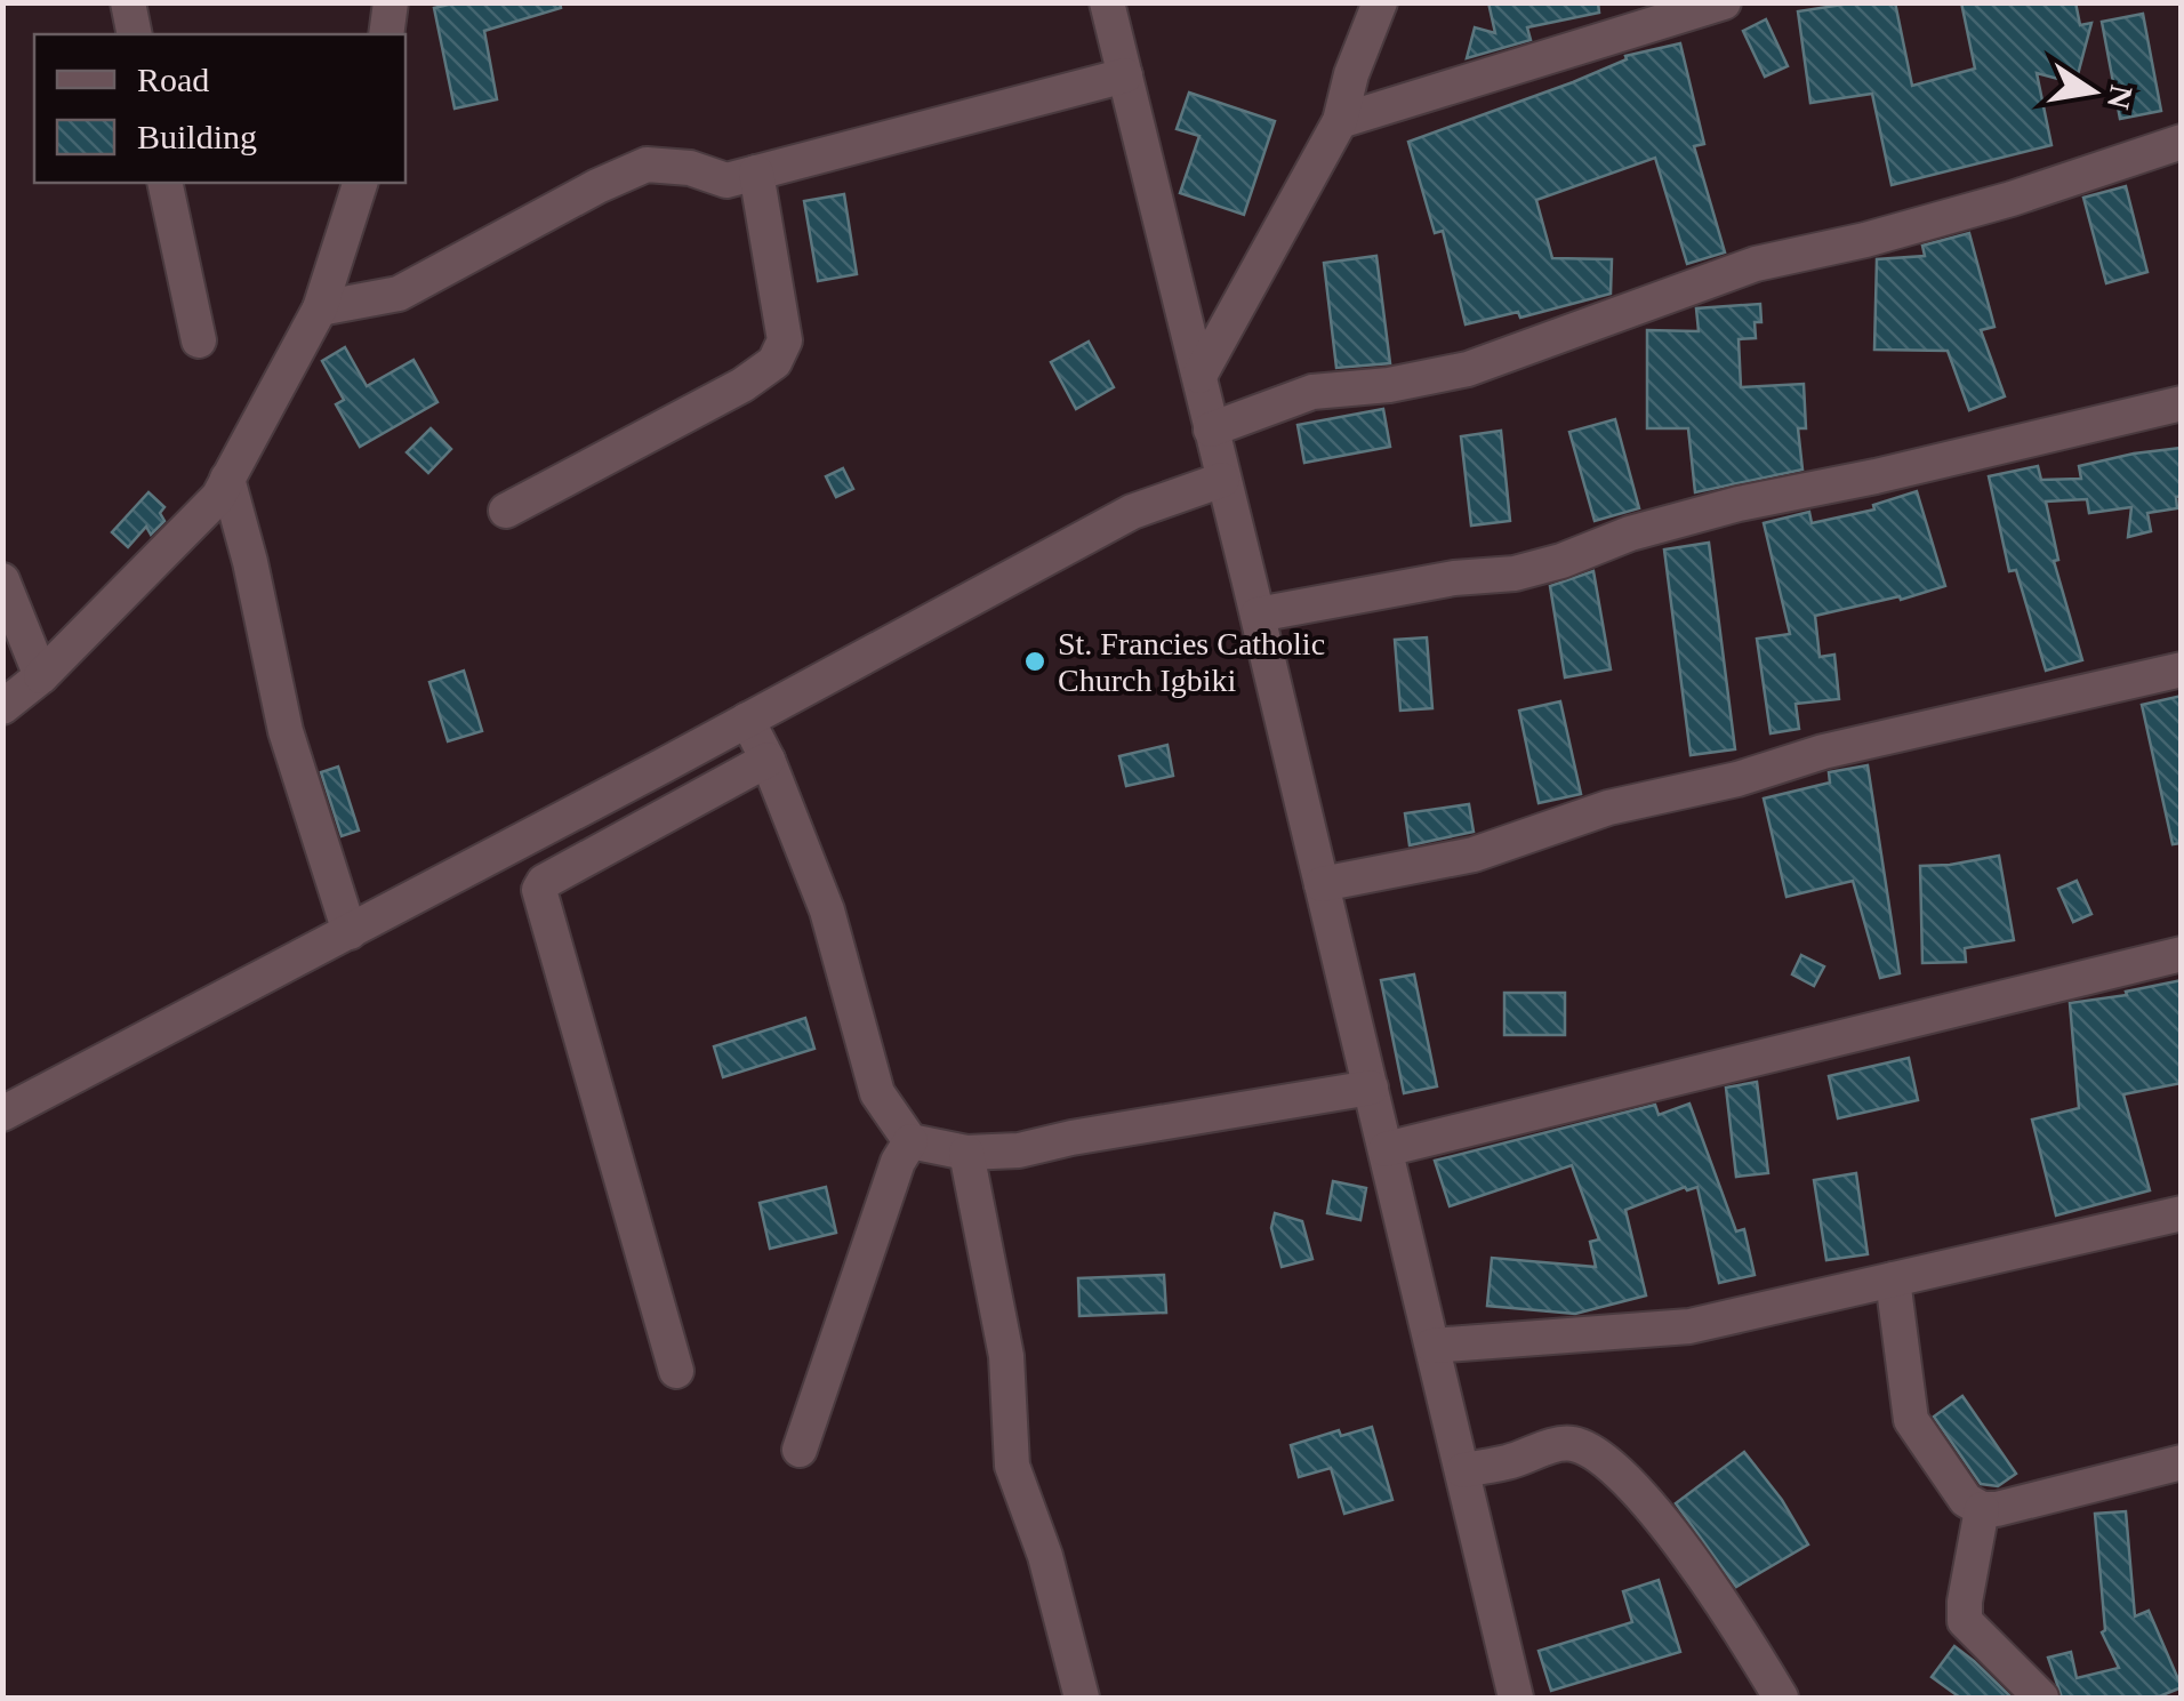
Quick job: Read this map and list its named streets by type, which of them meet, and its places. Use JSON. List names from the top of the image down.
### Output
{
  "places": ["St. Francies Catholic Church Igbiki"],
  "legend": ["Road", "Building"],
  "north": "right"
}
